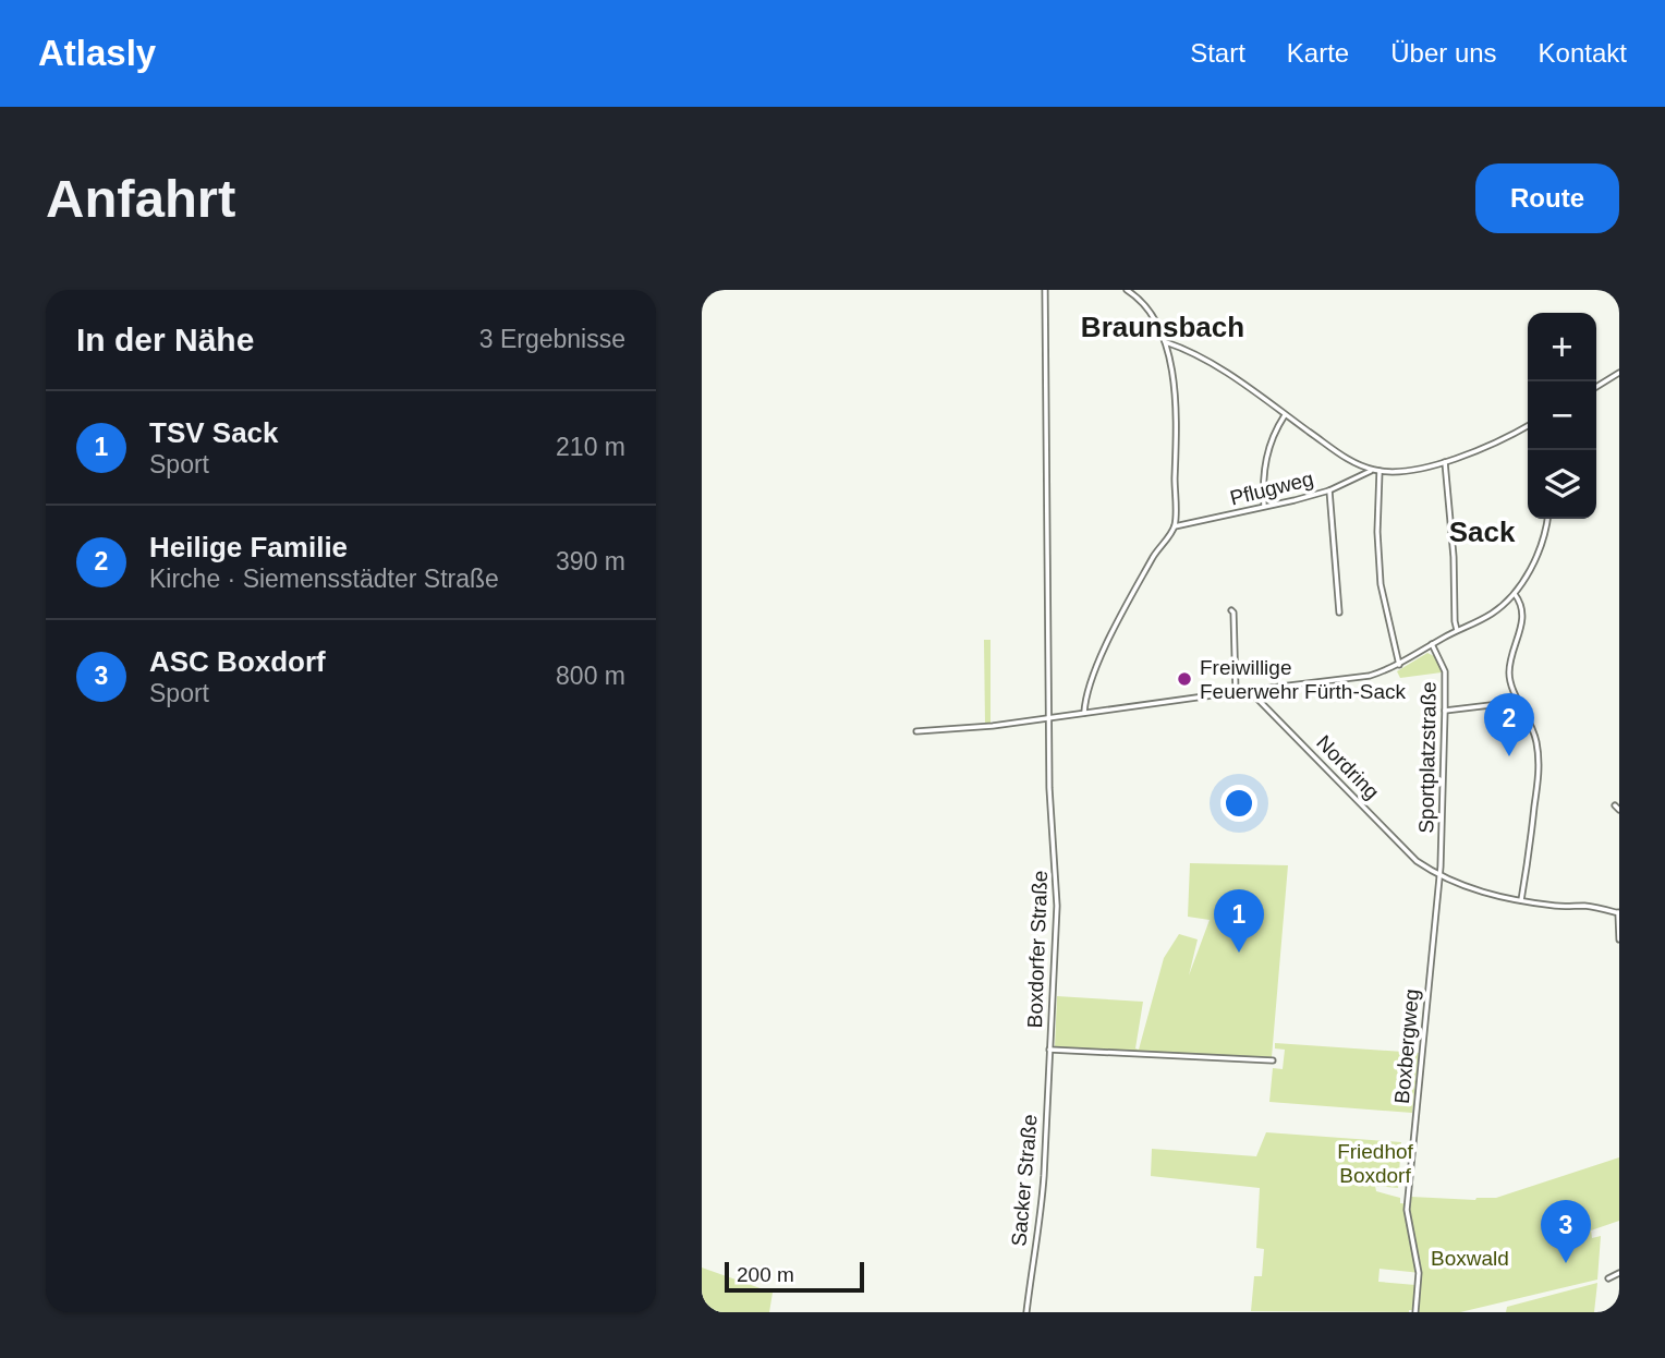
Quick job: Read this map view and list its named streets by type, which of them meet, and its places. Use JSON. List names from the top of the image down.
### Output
{
  "streets": {
    "street": [
      "Pflugweg",
      "Sportplatzstraße",
      "Nordring",
      "Boxdorfer Straße",
      "Boxbergweg",
      "Sacker Straße"
    ]
  },
  "crossings": [
    ["Sportplatzstraße", "Nordring"],
    ["Sportplatzstraße", "Boxbergweg"],
    ["Nordring", "Boxbergweg"],
    ["Boxdorfer Straße", "Sacker Straße"]
  ],
  "districts": ["Braunsbach", "Sack"],
  "parks": ["Friedhof Boxdorf", "Boxwald"],
  "places": ["Freiwillige Feuerwehr Fürth-Sack"],
  "scale_bar": "200 m",
  "page": {
    "header": "Atlasly",
    "nav": [
      "Start",
      "Karte",
      "Über uns",
      "Kontakt"
    ],
    "buttons": "Route",
    "title": "Anfahrt",
    "heading": ["In der Nähe", "3 Ergebnisse"],
    "map_buttons": ["+", "−"],
    "list": [
      {
        "mark": "1",
        "name": "TSV Sack",
        "note": "Sport",
        "value": "210 m"
      },
      {
        "mark": "2",
        "name": "Heilige Familie",
        "note": "Kirche · Siemensstädter Straße",
        "value": "390 m"
      },
      {
        "mark": "3",
        "name": "ASC Boxdorf",
        "note": "Sport",
        "value": "800 m"
      }
    ],
    "pins": ["2", "1", "3"],
    "scale": "200 m"
  }
}
